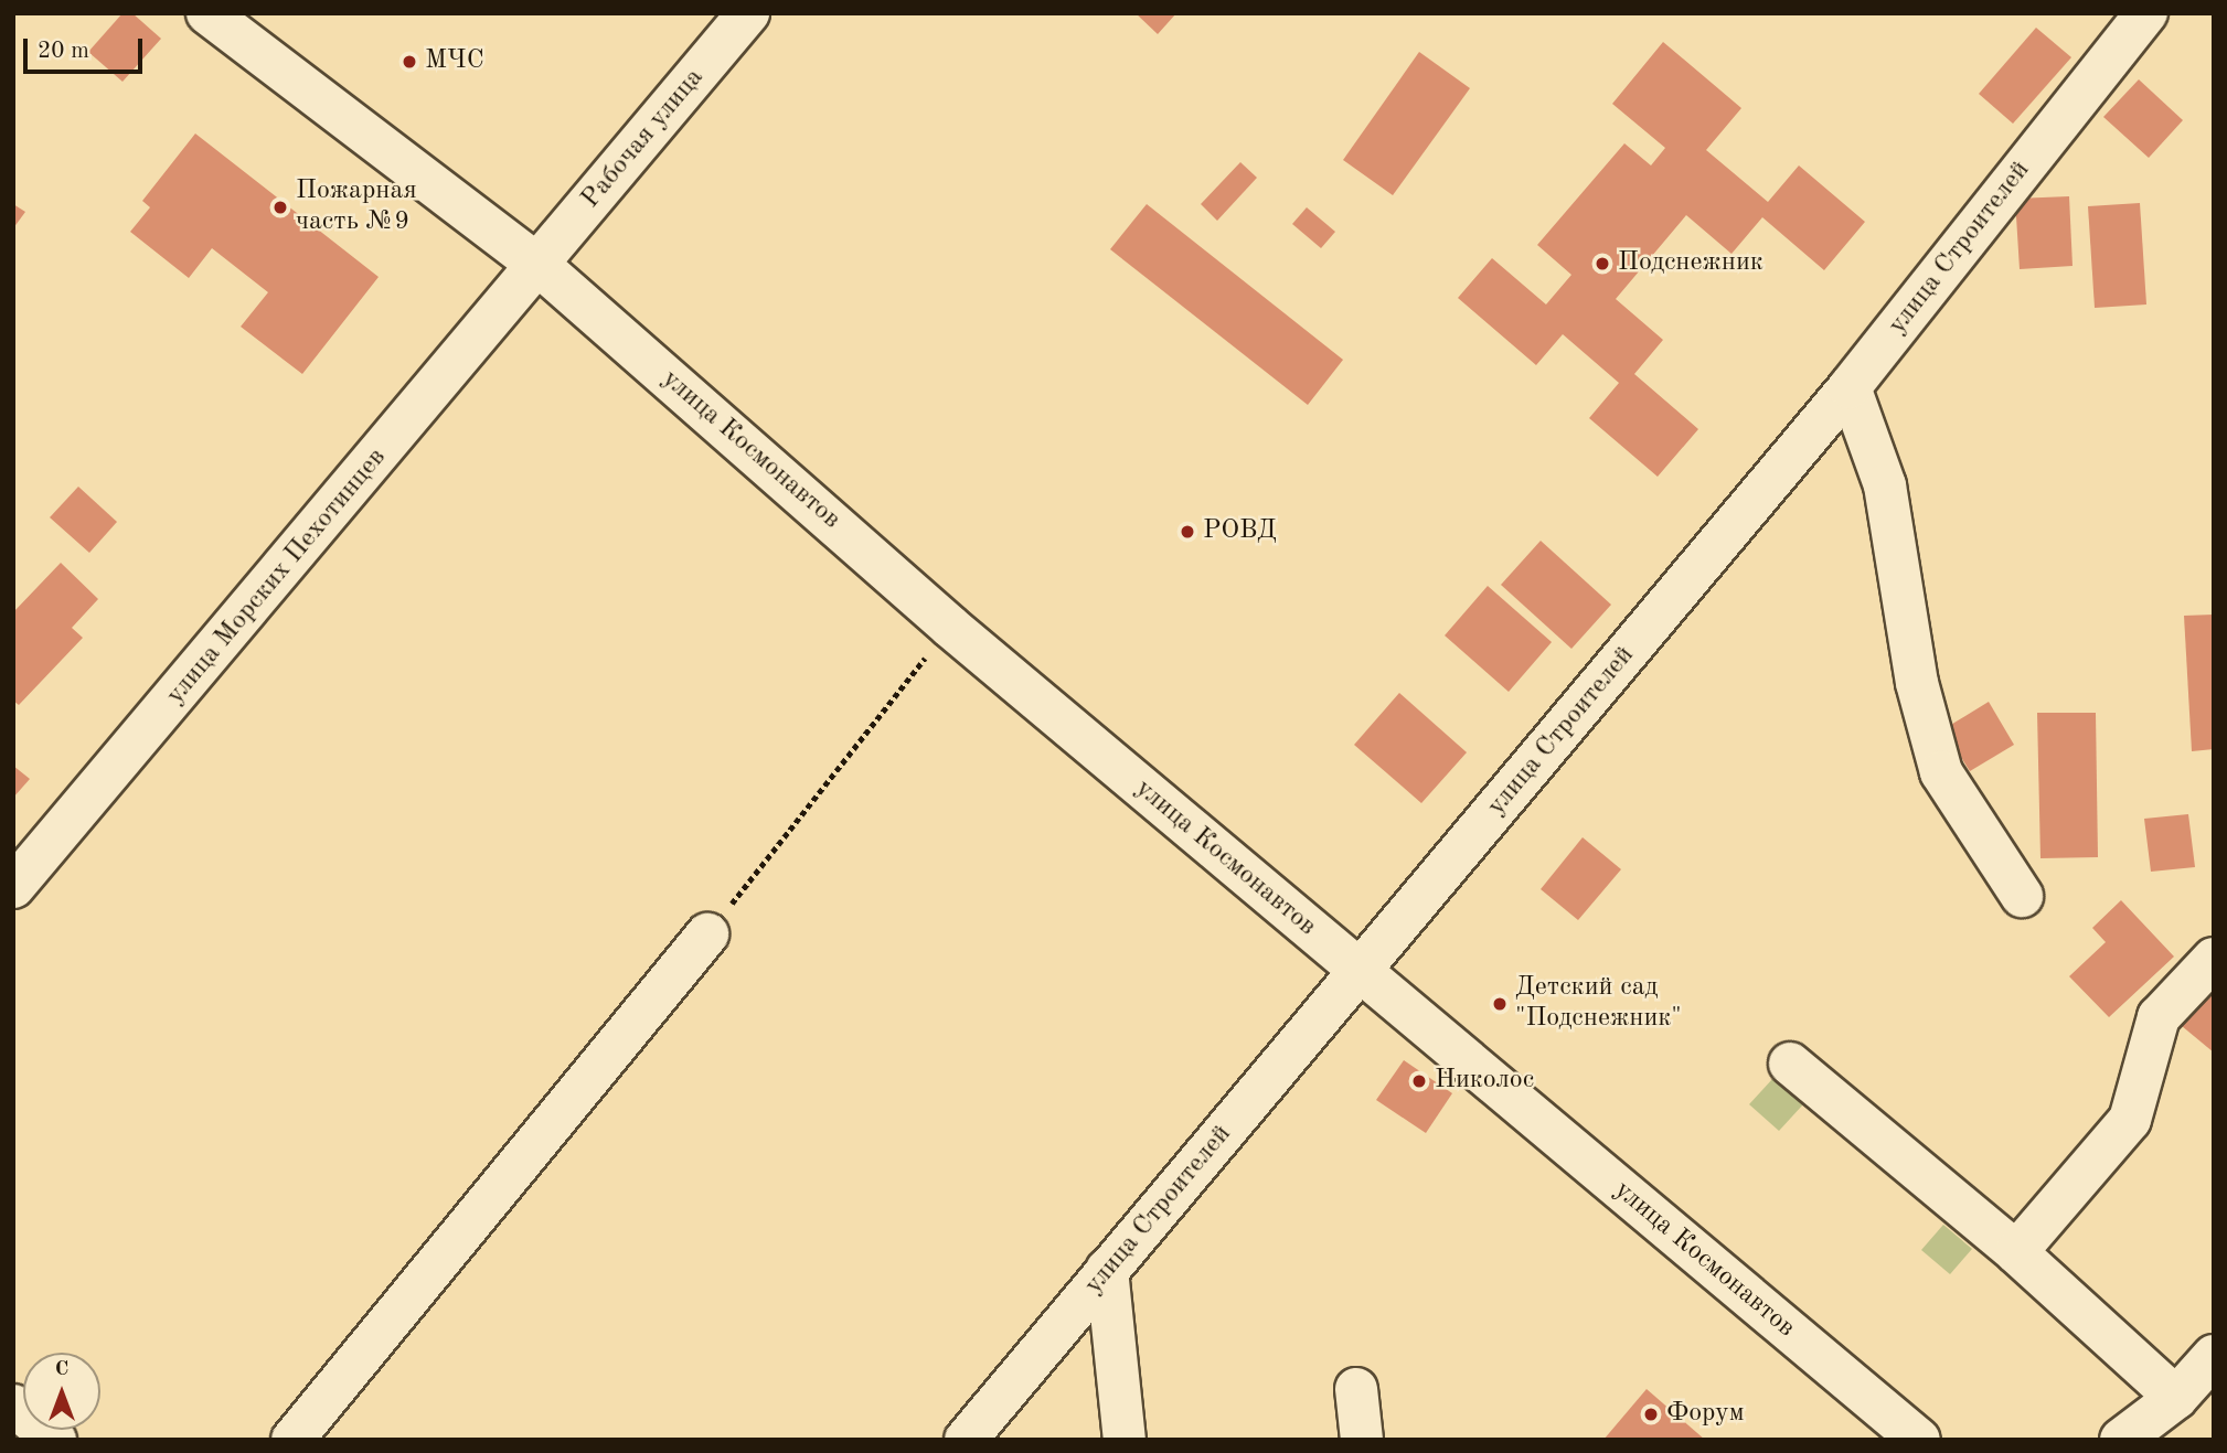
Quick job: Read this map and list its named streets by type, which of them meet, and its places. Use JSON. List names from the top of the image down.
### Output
{
  "streets": {
    "street": [
      "Рабочая улица",
      "улица Строителей",
      "улица Космонавтов",
      "улица Морских Пехотинцев"
    ]
  },
  "crossings": [
    ["Рабочая улица", "улица Космонавтов"],
    ["Рабочая улица", "улица Морских Пехотинцев"],
    ["улица Строителей", "улица Космонавтов"],
    ["улица Космонавтов", "улица Морских Пехотинцев"]
  ],
  "places": [
    "МЧС",
    "Пожарная часть №9",
    "Подснежник",
    "РОВД",
    "Детский сад \"Подснежник\"",
    "Николос",
    "Форум"
  ],
  "scale_bar": "20 m",
  "north": "top"
}
